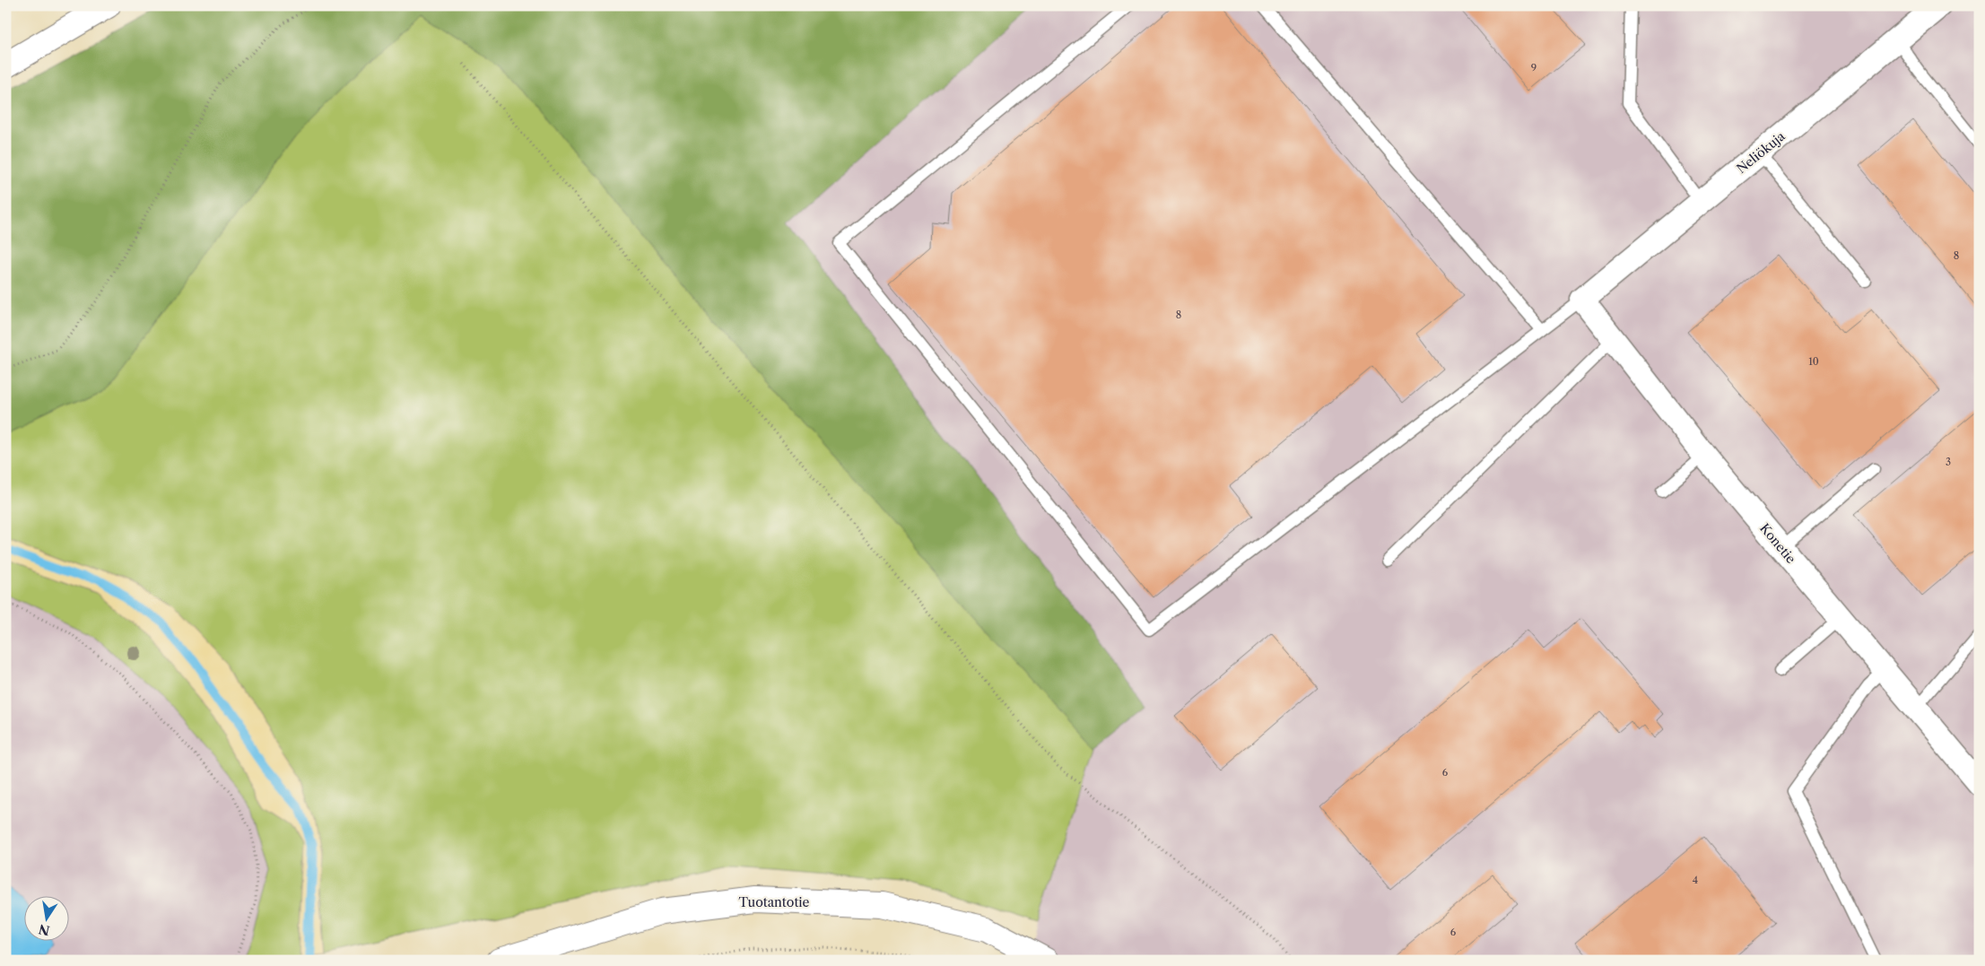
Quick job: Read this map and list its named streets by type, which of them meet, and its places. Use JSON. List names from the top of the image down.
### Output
{
  "streets": {
    "street": ["Neliökuja", "Konetie", "Tuotantotie"]
  },
  "crossings": [
    ["Neliökuja", "Konetie"]
  ],
  "house_numbers": [
    "9",
    "8",
    "8",
    "10",
    "3",
    "6",
    "4",
    "6"
  ],
  "north": "bottom"
}
